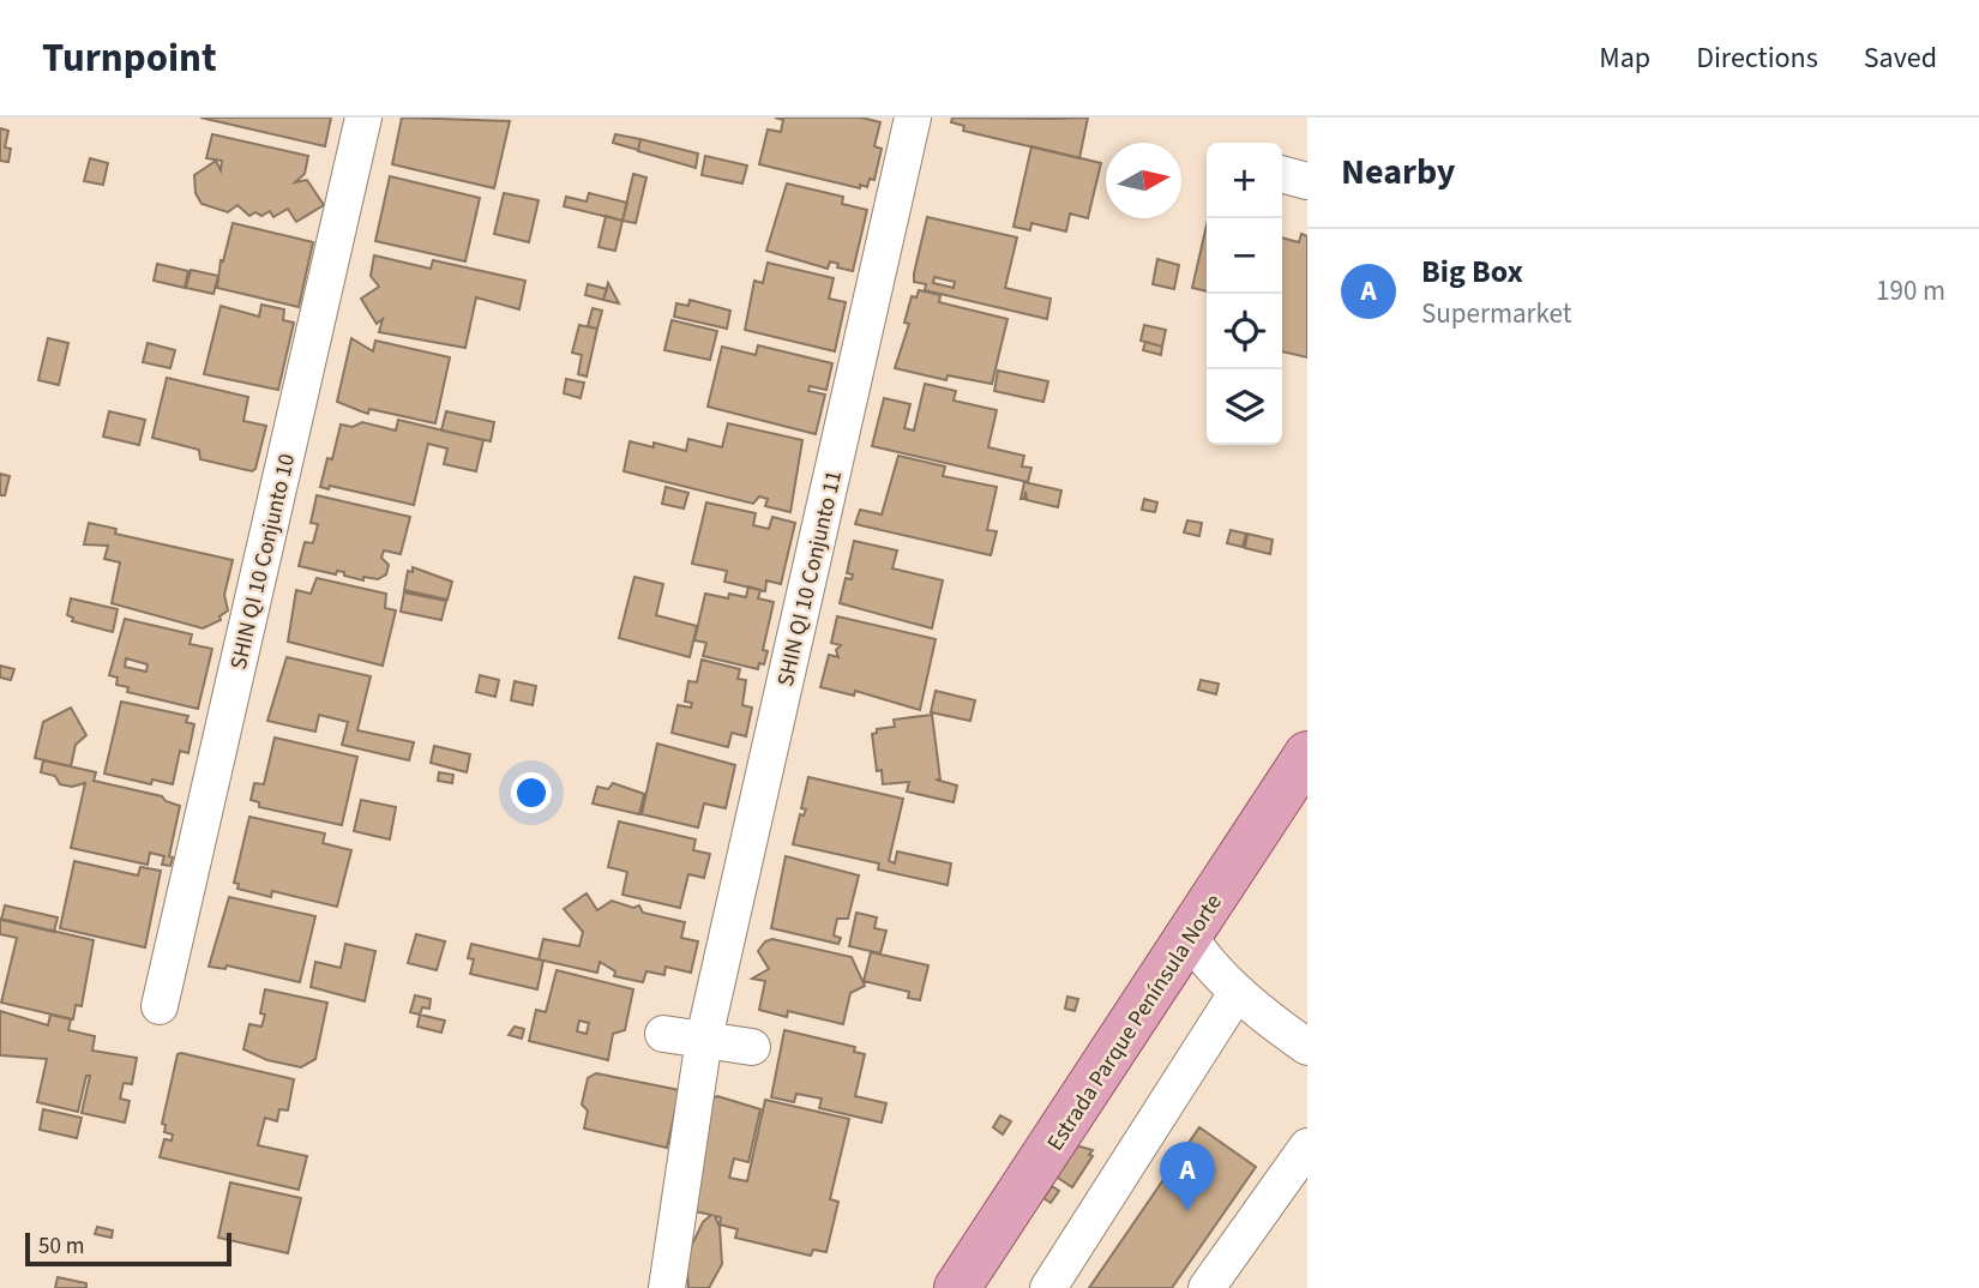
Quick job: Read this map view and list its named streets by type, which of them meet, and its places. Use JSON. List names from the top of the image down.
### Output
{
  "streets": {
    "main road": ["Estrada Parque Península Norte"],
    "street": ["SHIN QI 10 Conjunto 10", "SHIN QI 10 Conjunto 11"]
  },
  "scale_bar": "50 m",
  "north": "right",
  "page": {
    "header": "Turnpoint",
    "nav": ["Map", "Directions", "Saved"],
    "heading": "Nearby",
    "map_buttons": ["+", "−"],
    "list": [
      {
        "mark": "A",
        "name": "Big Box",
        "note": "Supermarket",
        "value": "190 m"
      }
    ],
    "pins": "A",
    "scale": "50 m"
  }
}
